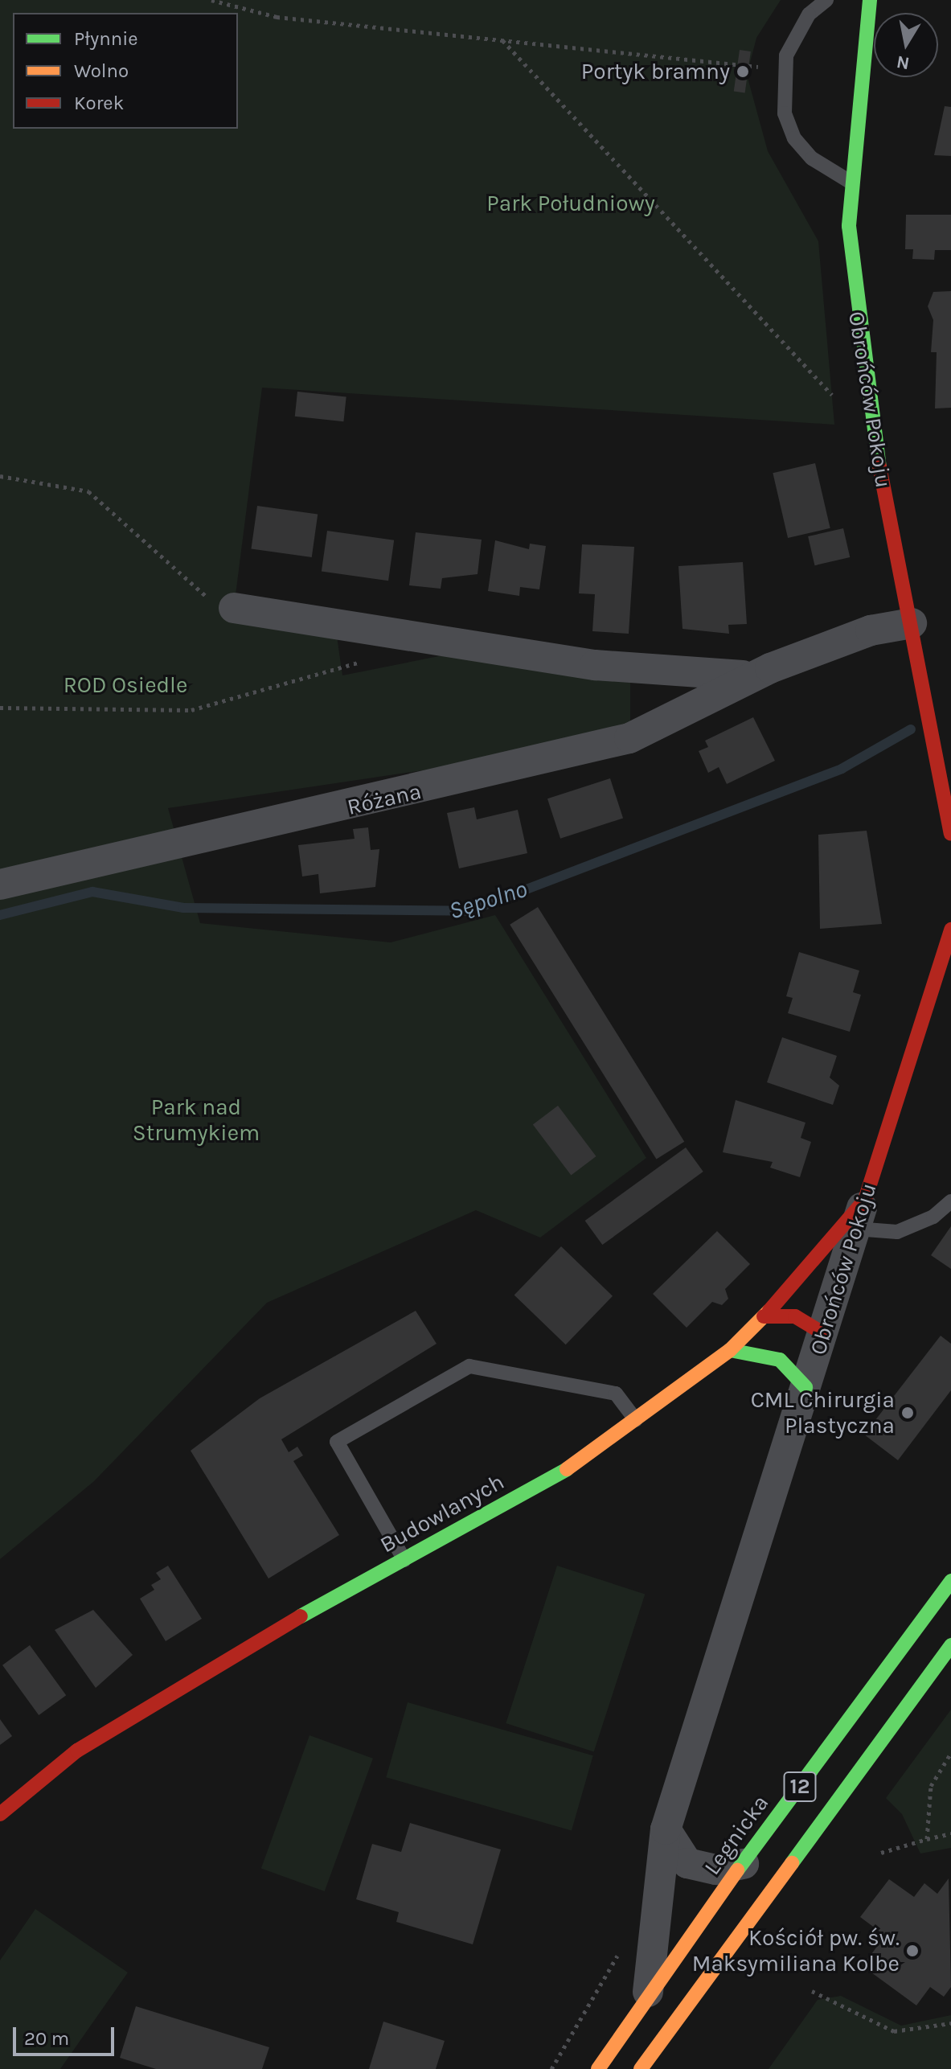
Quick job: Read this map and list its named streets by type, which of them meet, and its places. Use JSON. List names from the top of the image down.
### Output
{
  "streets": {
    "street": [
      "Obrońców Pokoju",
      "Różana",
      "Budowlanych",
      "12",
      "Legnicka"
    ]
  },
  "crossings": [
    ["Obrońców Pokoju", "Różana"],
    ["Obrońców Pokoju", "Budowlanych"],
    ["Obrońców Pokoju", "Legnicka"]
  ],
  "water": ["Sępolno"],
  "parks": ["Park Południowy", "ROD Osiedle", "Park nad Strumykiem"],
  "places": ["Portyk bramny", "CML Chirurgia Plastyczna", "Kościół pw. św. Maksymiliana Kolbe"],
  "legend": ["Płynnie", "Wolno", "Korek"],
  "scale_bar": "20 m",
  "north": "bottom"
}
